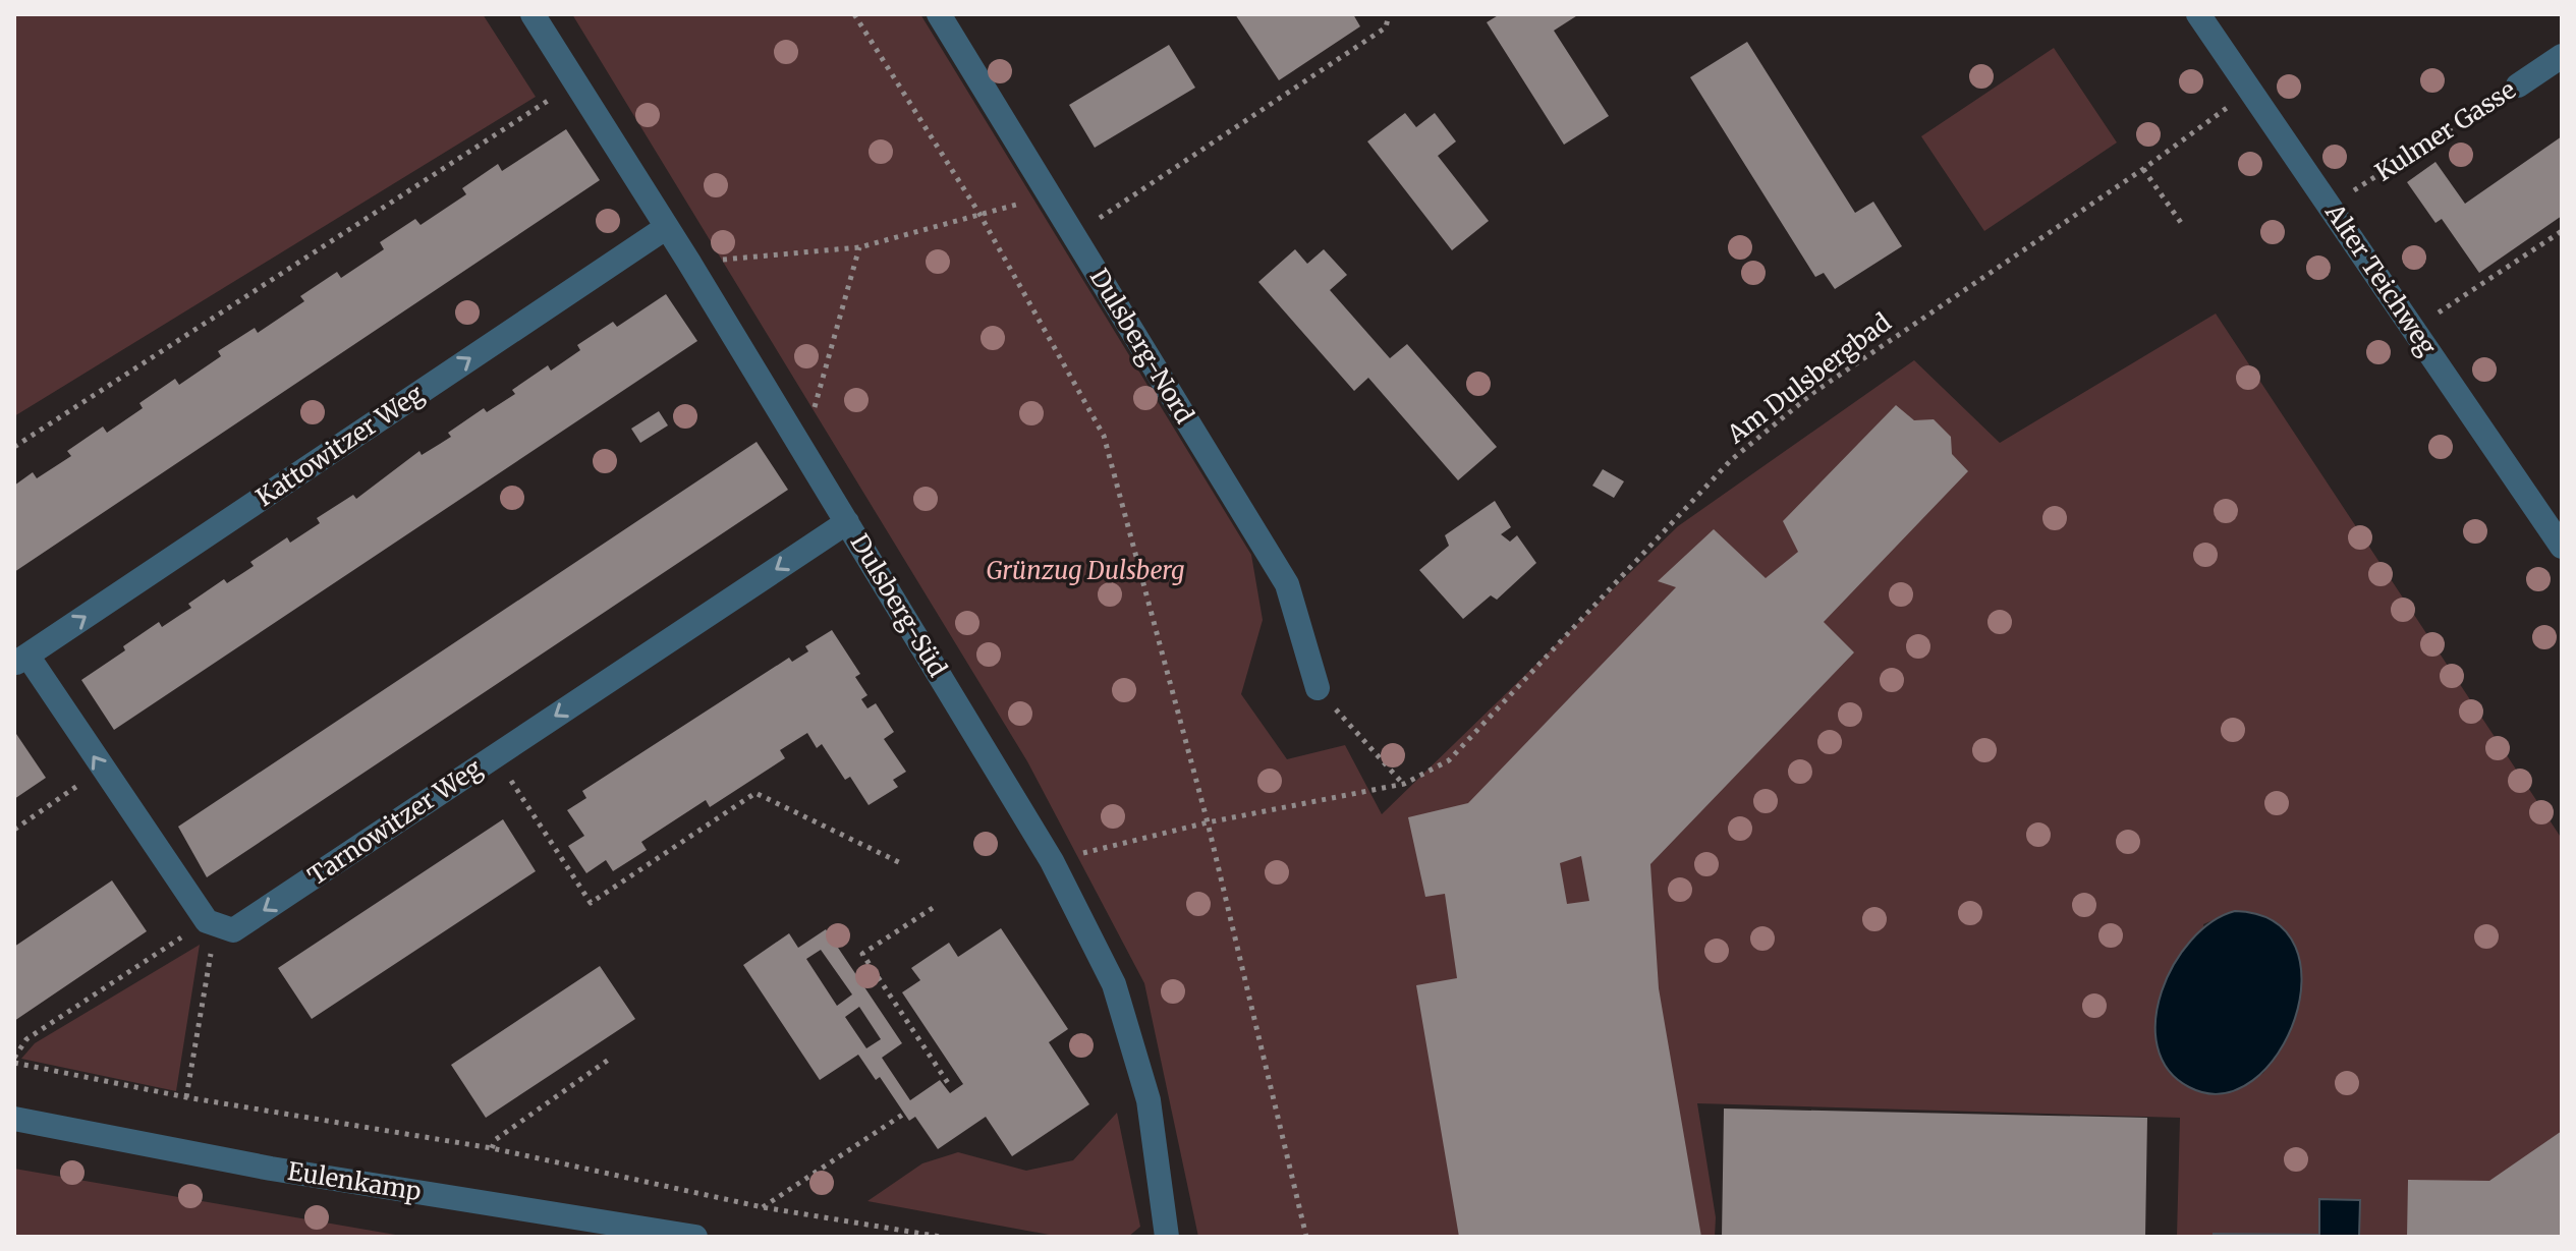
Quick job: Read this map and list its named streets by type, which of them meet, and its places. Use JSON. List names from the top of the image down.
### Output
{
  "streets": {
    "street": [
      "Kulmer Gasse",
      "Alter Teichweg",
      "Dulsberg-Nord",
      "Kattowitzer Weg",
      "Dulsberg-Süd",
      "Tarnowitzer Weg",
      "Eulenkamp"
    ],
    "path": ["Am Dulsbergbad"]
  },
  "crossings": [
    ["Kulmer Gasse", "Alter Teichweg"],
    ["Alter Teichweg", "Am Dulsbergbad"],
    ["Am Dulsbergbad", "Dulsberg-Süd"],
    ["Kattowitzer Weg", "Dulsberg-Süd"],
    ["Dulsberg-Süd", "Tarnowitzer Weg"]
  ],
  "one_way": ["Kattowitzer Weg", "Tarnowitzer Weg"],
  "parks": ["Grünzug Dulsberg"]
}
